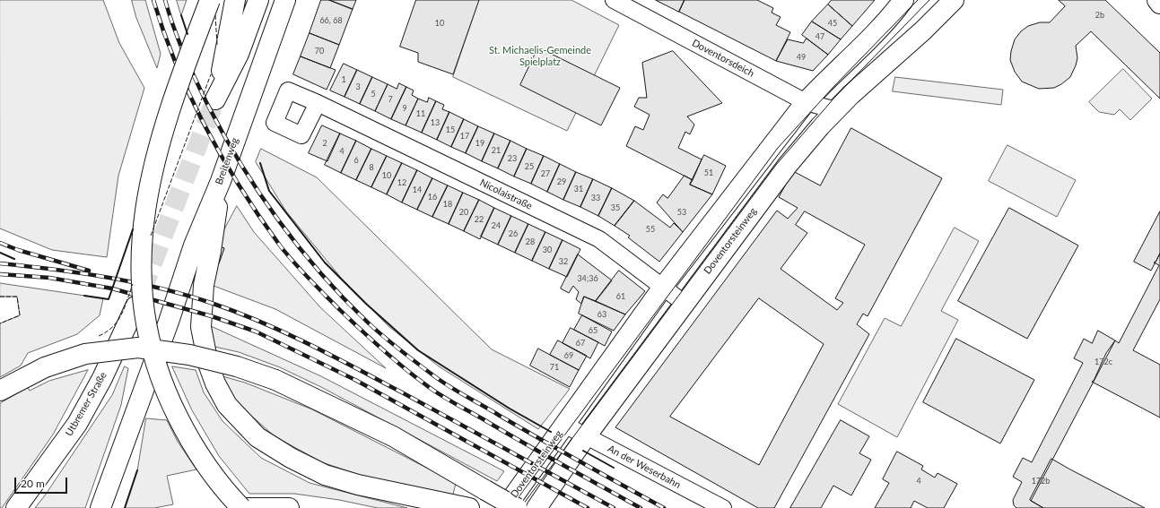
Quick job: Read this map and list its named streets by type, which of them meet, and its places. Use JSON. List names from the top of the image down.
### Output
{
  "streets": {
    "main road": ["Breitenweg", "Doventorsteinweg", "Utbremer Straße"],
    "street": ["Doventorsdeich", "Nicolaistraße", "An der Weserbahn"]
  },
  "crossings": [
    ["Doventorsdeich", "Doventorsteinweg"],
    ["Nicolaistraße", "Doventorsteinweg"],
    ["Doventorsteinweg", "An der Weserbahn"]
  ],
  "parks": ["St. Michaelis-Gemeinde Spielplatz"],
  "house_numbers": [
    "2b",
    "66, 68",
    "10",
    "45",
    "47",
    "70",
    "49",
    "1",
    "3",
    "5",
    "7",
    "9",
    "11",
    "13",
    "15",
    "17",
    "2",
    "19",
    "21",
    "4",
    "23",
    "6",
    "25",
    "8",
    "51",
    "27",
    "10",
    "29",
    "12",
    "31",
    "14",
    "16",
    "33",
    "18",
    "35",
    "20",
    "53",
    "22",
    "24",
    "55",
    "26",
    "28",
    "30",
    "32",
    "34;36",
    "61",
    "63",
    "65",
    "67",
    "69",
    "172c",
    "71",
    "4",
    "172b"
  ],
  "scale_bar": "20 m"
}
